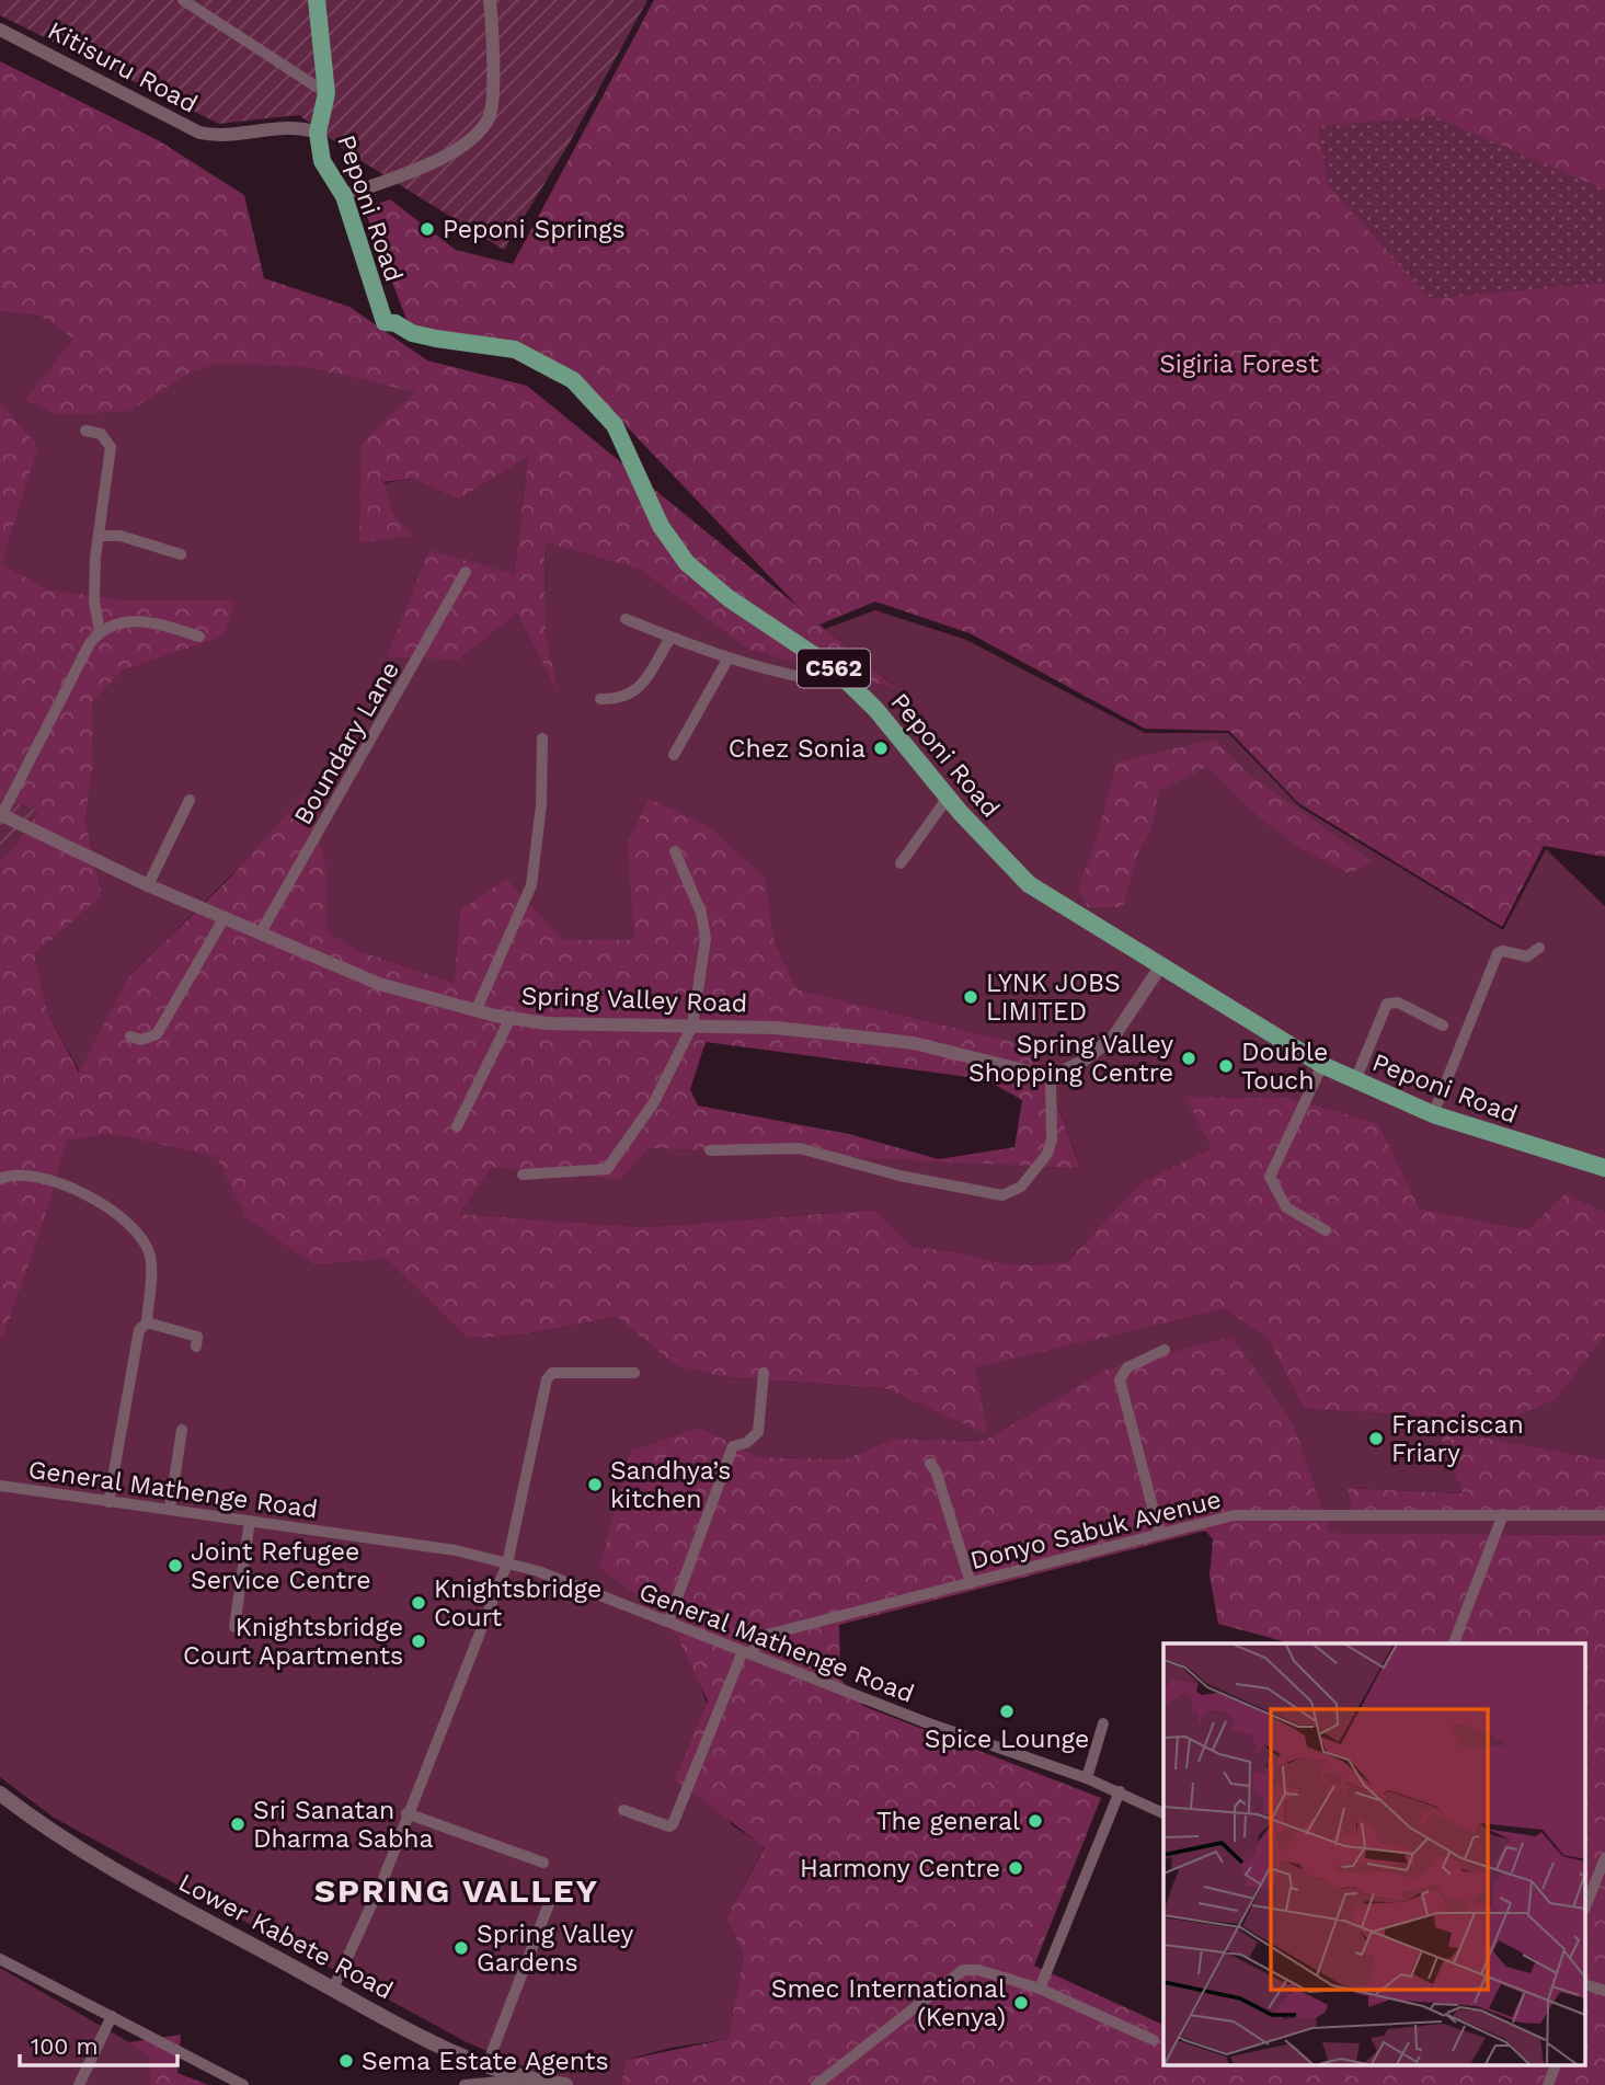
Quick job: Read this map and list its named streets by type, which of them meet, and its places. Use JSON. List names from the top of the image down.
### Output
{
  "streets": {
    "main road": ["Peponi Road", "C562", "Lower Kabete Road"],
    "street": [
      "Kitisuru Road",
      "Boundary Lane",
      "Spring Valley Road",
      "General Mathenge Road",
      "Donyo Sabuk Avenue"
    ]
  },
  "crossings": [
    ["Kitisuru Road", "Peponi Road"],
    ["Boundary Lane", "Spring Valley Road"],
    ["General Mathenge Road", "Donyo Sabuk Avenue"]
  ],
  "districts": ["SPRING VALLEY"],
  "parks": ["Sigiria Forest"],
  "places": [
    "Peponi Springs",
    "Chez Sonia",
    "LYNK JOBS LIMITED",
    "Spring Valley Shopping Centre",
    "Double Touch",
    "Franciscan Friary",
    "Sandhya’s kitchen",
    "Joint Refugee Service Centre",
    "Knightsbridge Court",
    "Knightsbridge Court Apartments",
    "Spice Lounge",
    "The general",
    "Sri Sanatan Dharma Sabha",
    "Harmony Centre",
    "Spring Valley Gardens",
    "Smec International (Kenya)",
    "Sema Estate Agents"
  ],
  "scale_bar": "100 m"
}
